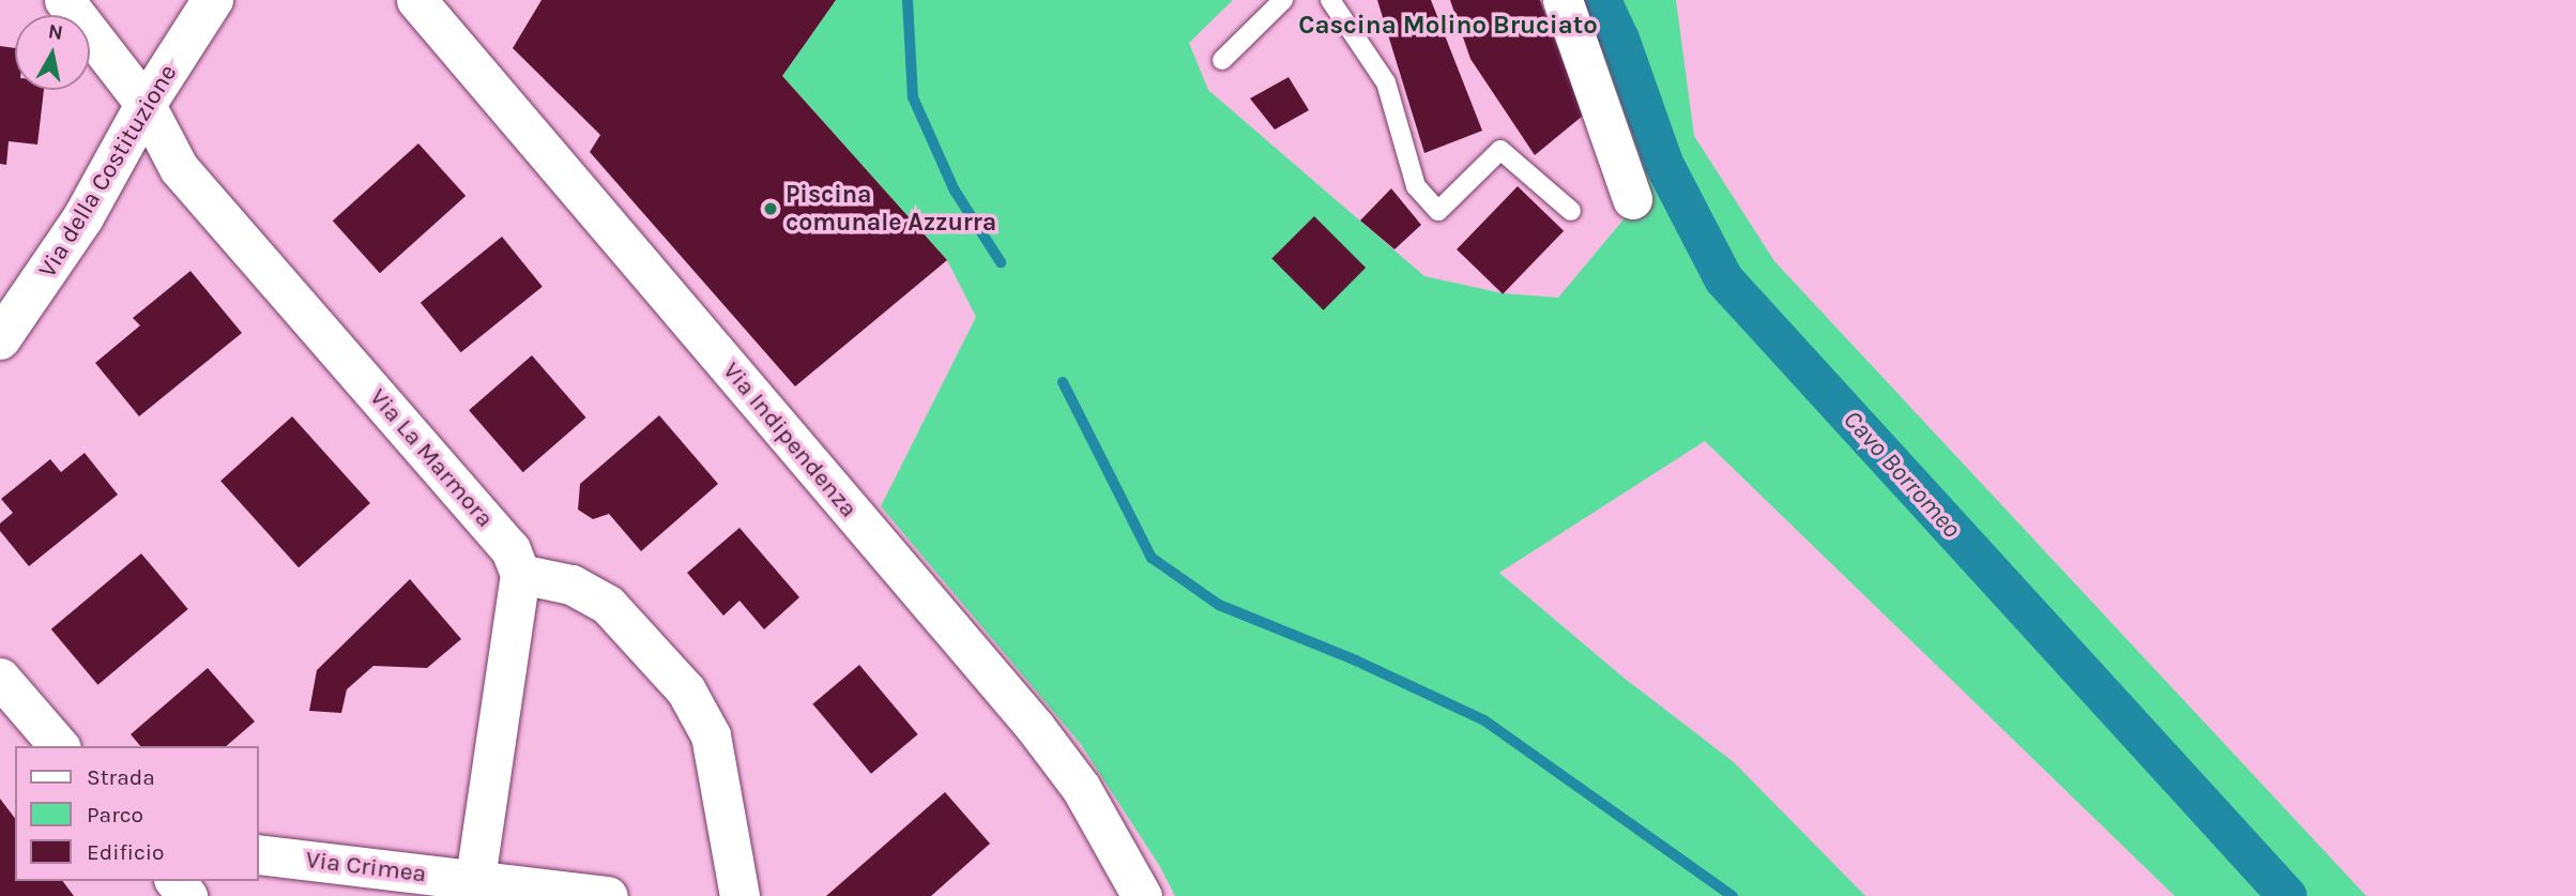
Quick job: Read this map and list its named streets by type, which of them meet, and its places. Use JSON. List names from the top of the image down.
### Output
{
  "streets": {
    "main road": ["Via della Costituzione"],
    "street": ["Via Indipendenza", "Via La Marmora", "Via Crimea"]
  },
  "crossings": [
    ["Via della Costituzione", "Via La Marmora"]
  ],
  "districts": ["Cascina Molino Bruciato"],
  "water": ["Cavo Borromeo"],
  "places": ["Piscina comunale Azzurra"],
  "legend": ["Strada", "Parco", "Edificio"],
  "north": "top"
}
